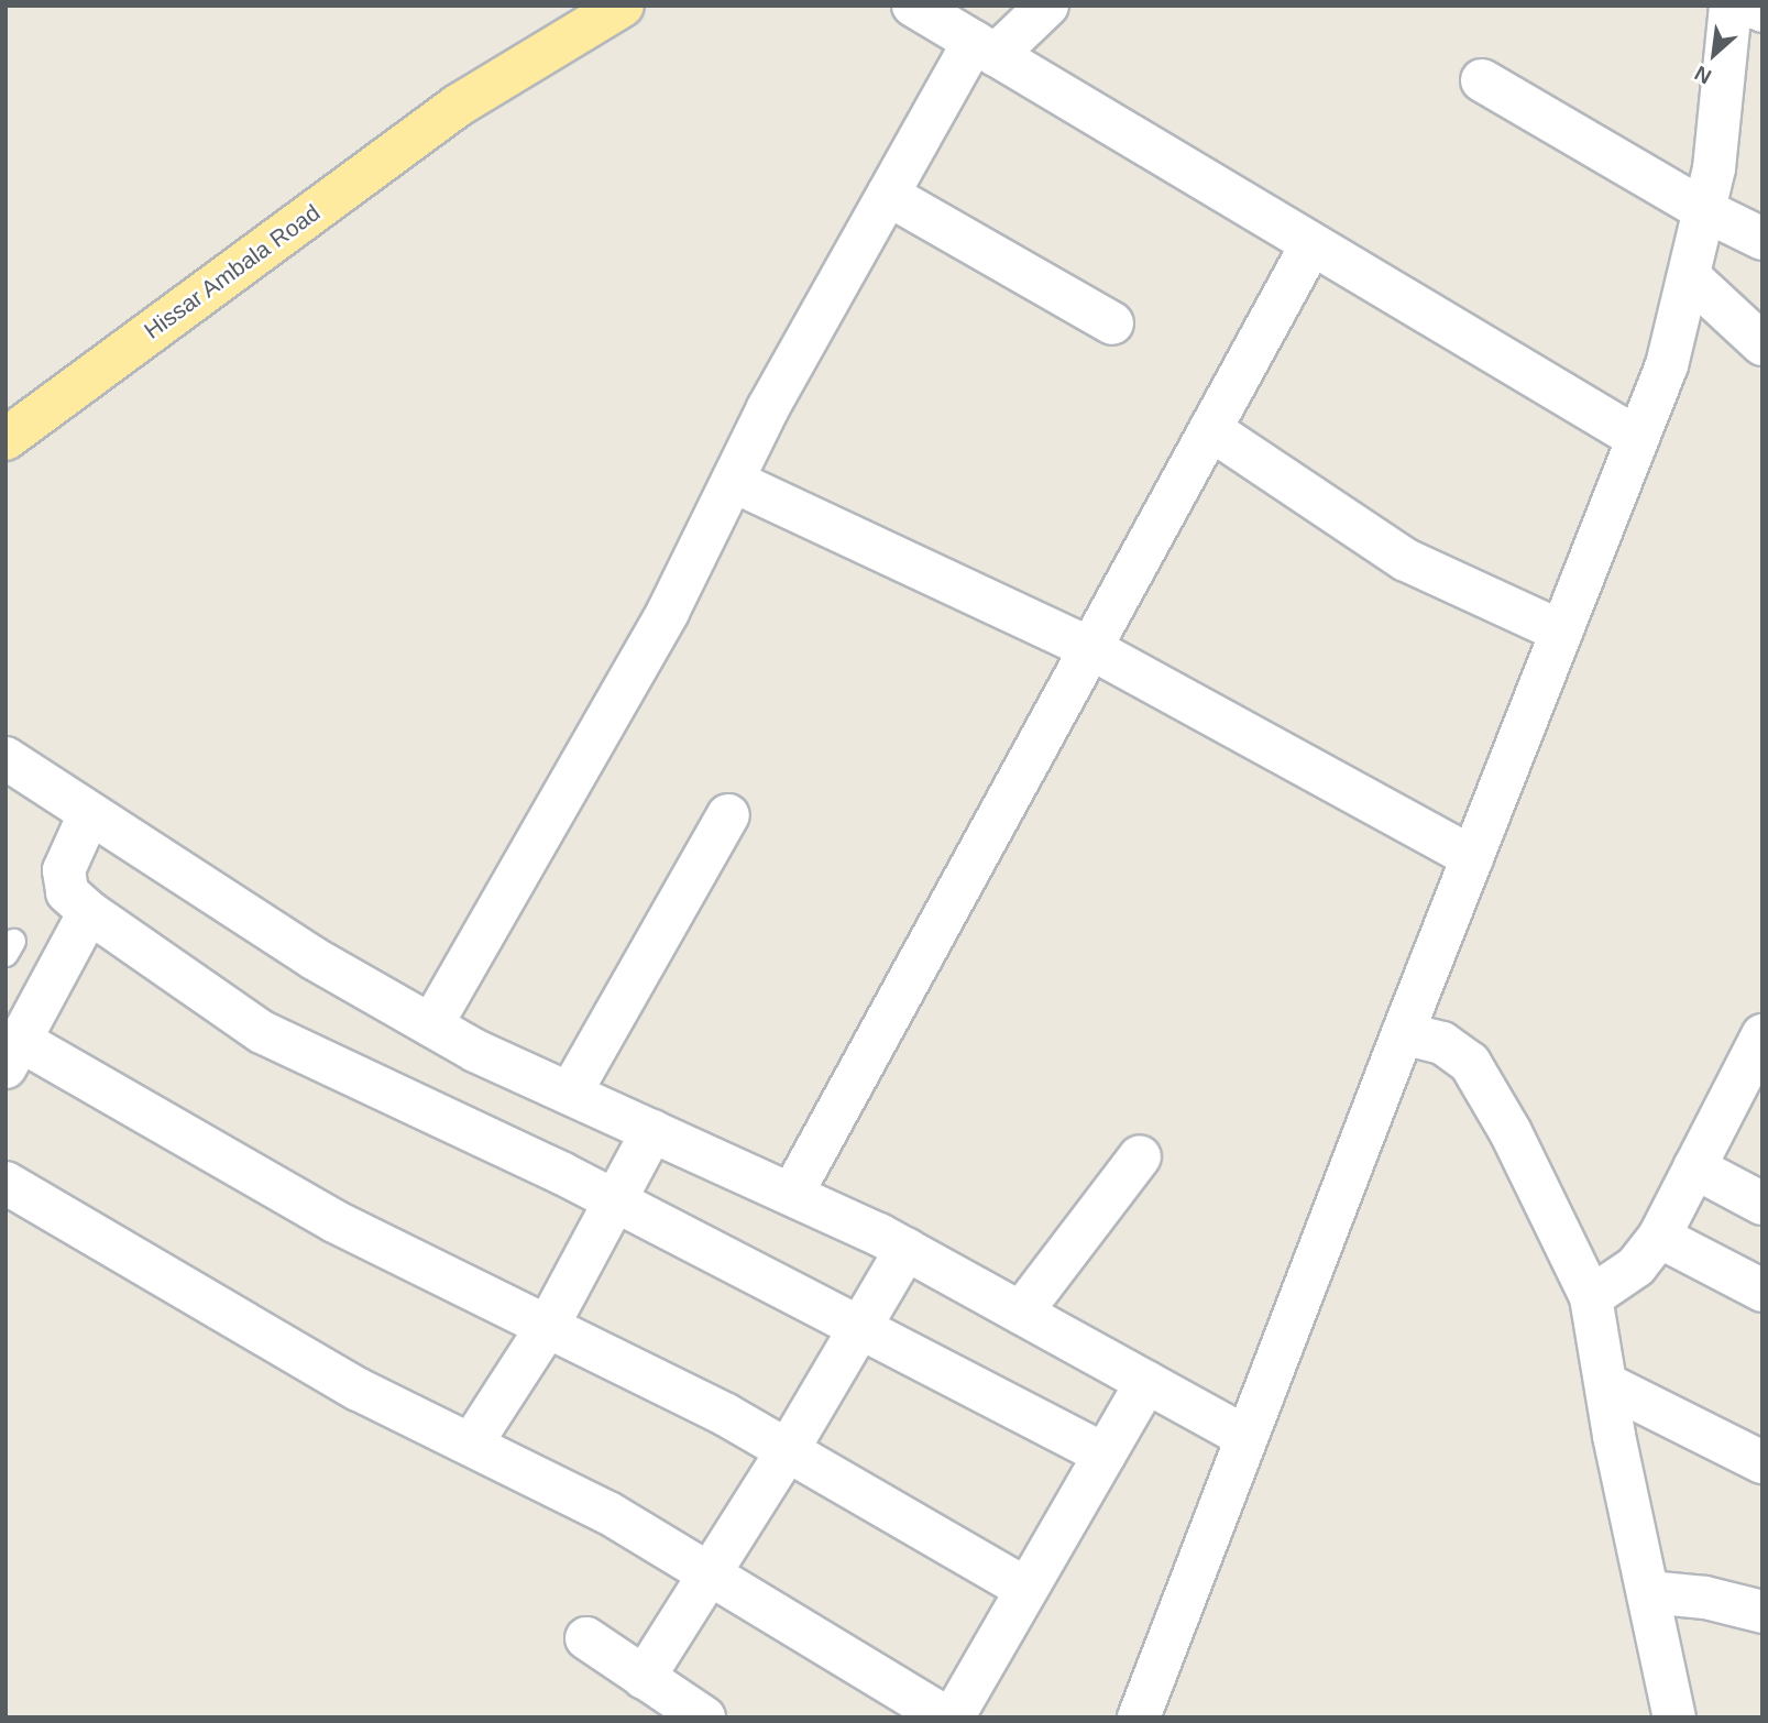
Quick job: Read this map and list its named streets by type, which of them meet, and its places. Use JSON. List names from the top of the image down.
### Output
{
  "streets": {
    "main road": ["Hissar Ambala Road"]
  },
  "north": "bottom left"
}
